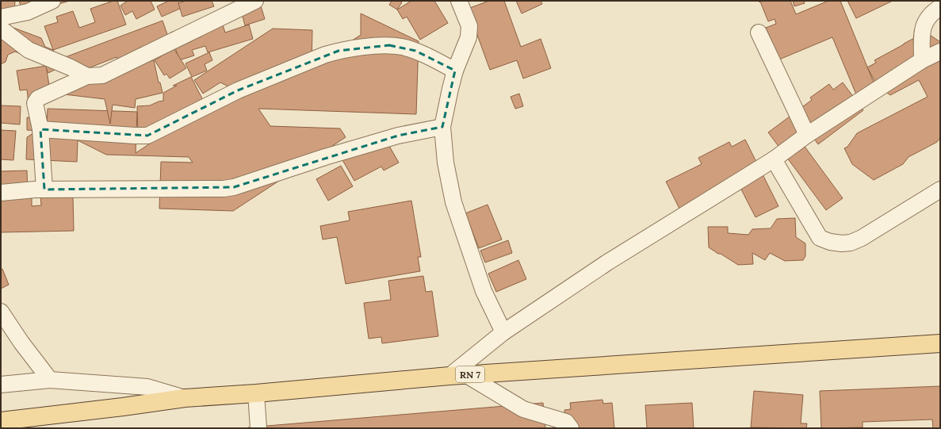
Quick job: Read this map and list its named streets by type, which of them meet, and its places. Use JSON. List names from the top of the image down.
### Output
{
  "streets": {
    "main road": ["RN 7"]
  }
}
